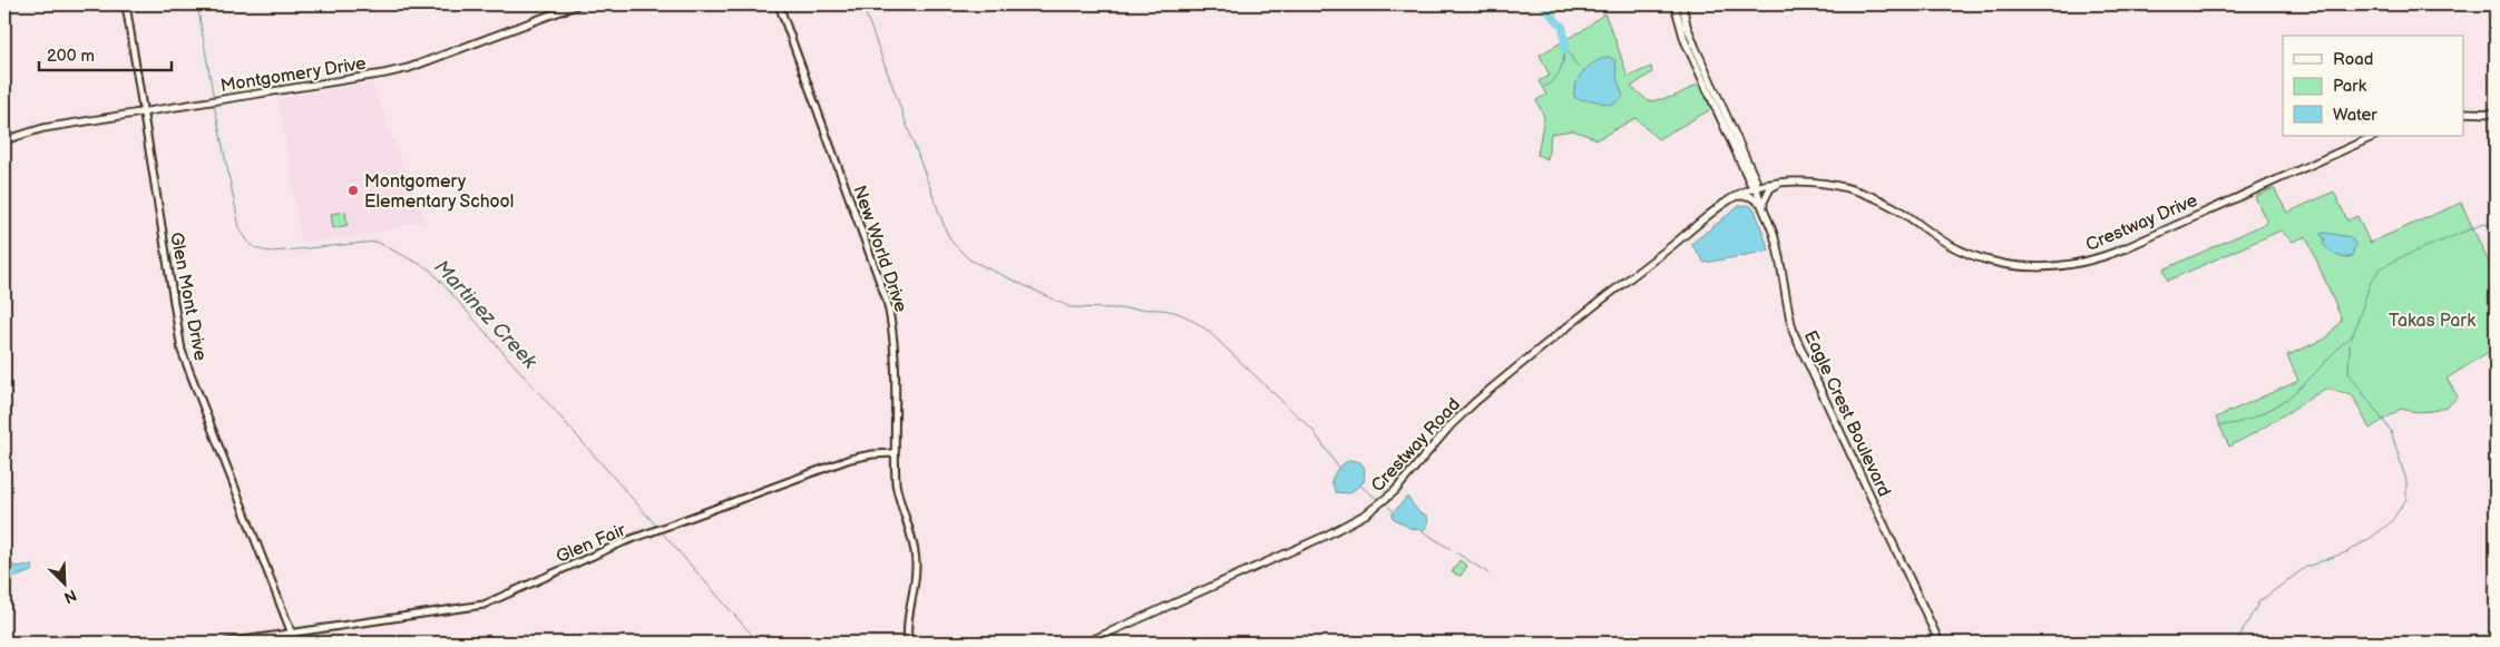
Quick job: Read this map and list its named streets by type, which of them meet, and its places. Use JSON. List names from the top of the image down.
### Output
{
  "streets": {
    "main road": [
      "Montgomery Drive",
      "Crestway Drive",
      "Eagle Crest Boulevard",
      "Crestway Road"
    ],
    "street": ["New World Drive", "Glen Mont Drive", "Glen Fair"]
  },
  "crossings": [
    ["Montgomery Drive", "Glen Mont Drive"],
    ["Crestway Drive", "Eagle Crest Boulevard"],
    ["Crestway Drive", "Crestway Road"],
    ["New World Drive", "Glen Fair"],
    ["Glen Mont Drive", "Glen Fair"],
    ["Eagle Crest Boulevard", "Crestway Road"]
  ],
  "water": ["Martinez Creek"],
  "parks": ["Takas Park"],
  "places": ["Montgomery Elementary School"],
  "legend": ["Road", "Park", "Water"],
  "scale_bar": "200 m",
  "north": "bottom right"
}
